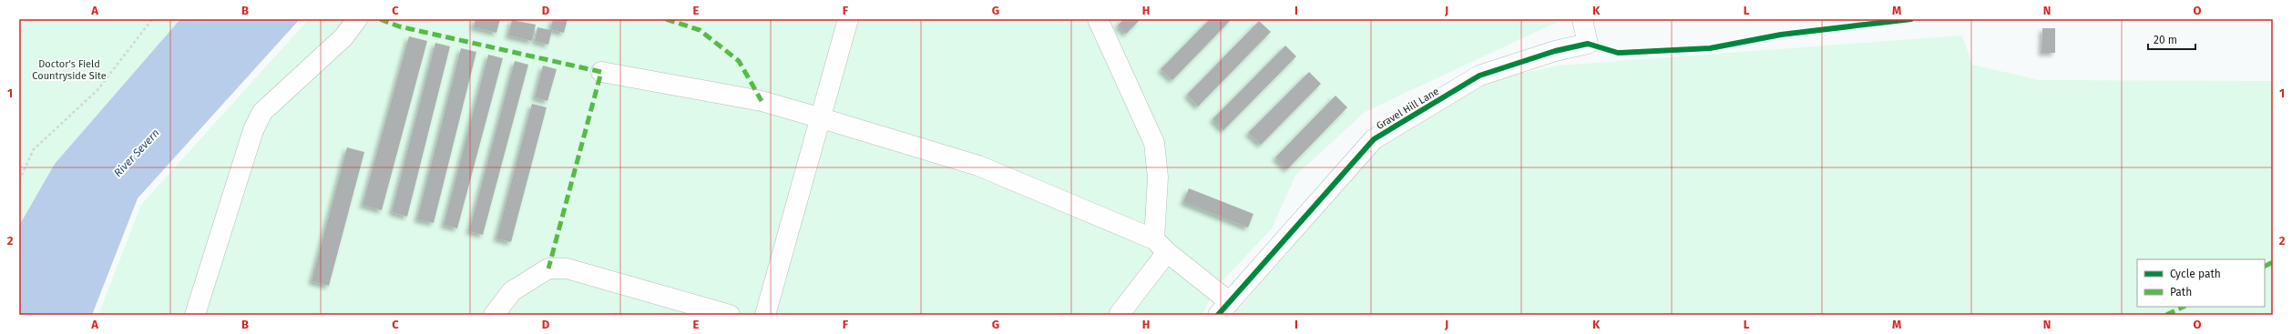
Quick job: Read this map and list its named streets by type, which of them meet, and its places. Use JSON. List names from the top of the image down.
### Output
{
  "streets": {
    "street": ["Gravel Hill Lane"]
  },
  "water": ["River Severn"],
  "parks": ["Doctor's Field Countryside Site"],
  "legend": ["Cycle path", "Path"],
  "scale_bar": "20 m",
  "grid": {
    "columns": [
      "A",
      "B",
      "C",
      "D",
      "E",
      "F",
      "G",
      "H",
      "I",
      "J",
      "K",
      "L",
      "M",
      "N",
      "O"
    ],
    "rows": ["1", "2"]
  }
}
